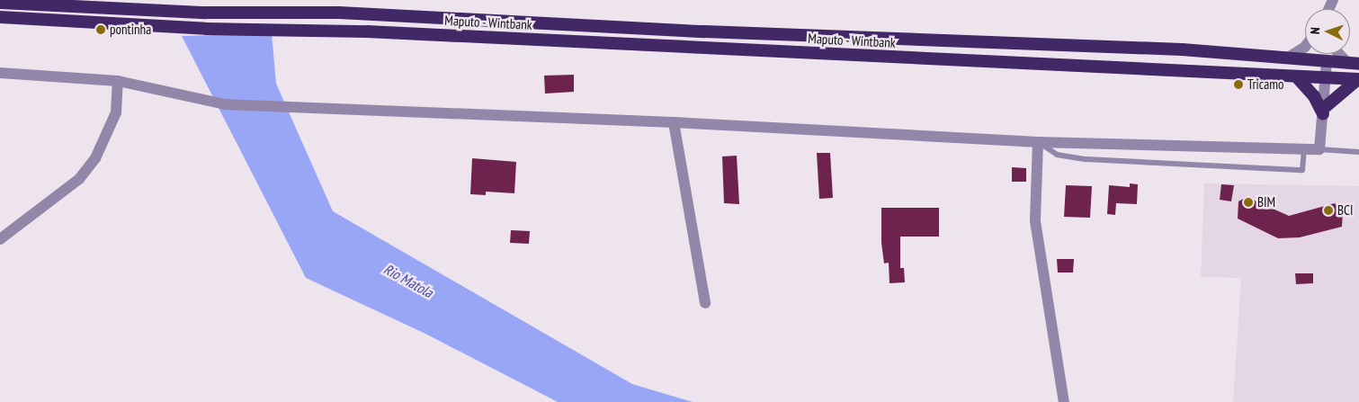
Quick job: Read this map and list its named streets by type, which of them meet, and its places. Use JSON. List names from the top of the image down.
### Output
{
  "streets": {
    "highway": ["Maputo - Wintbank"]
  },
  "water": ["Rio Matola"],
  "places": [
    "pontinha",
    "Tricamo",
    "BIM",
    "BCI"
  ],
  "north": "left"
}
